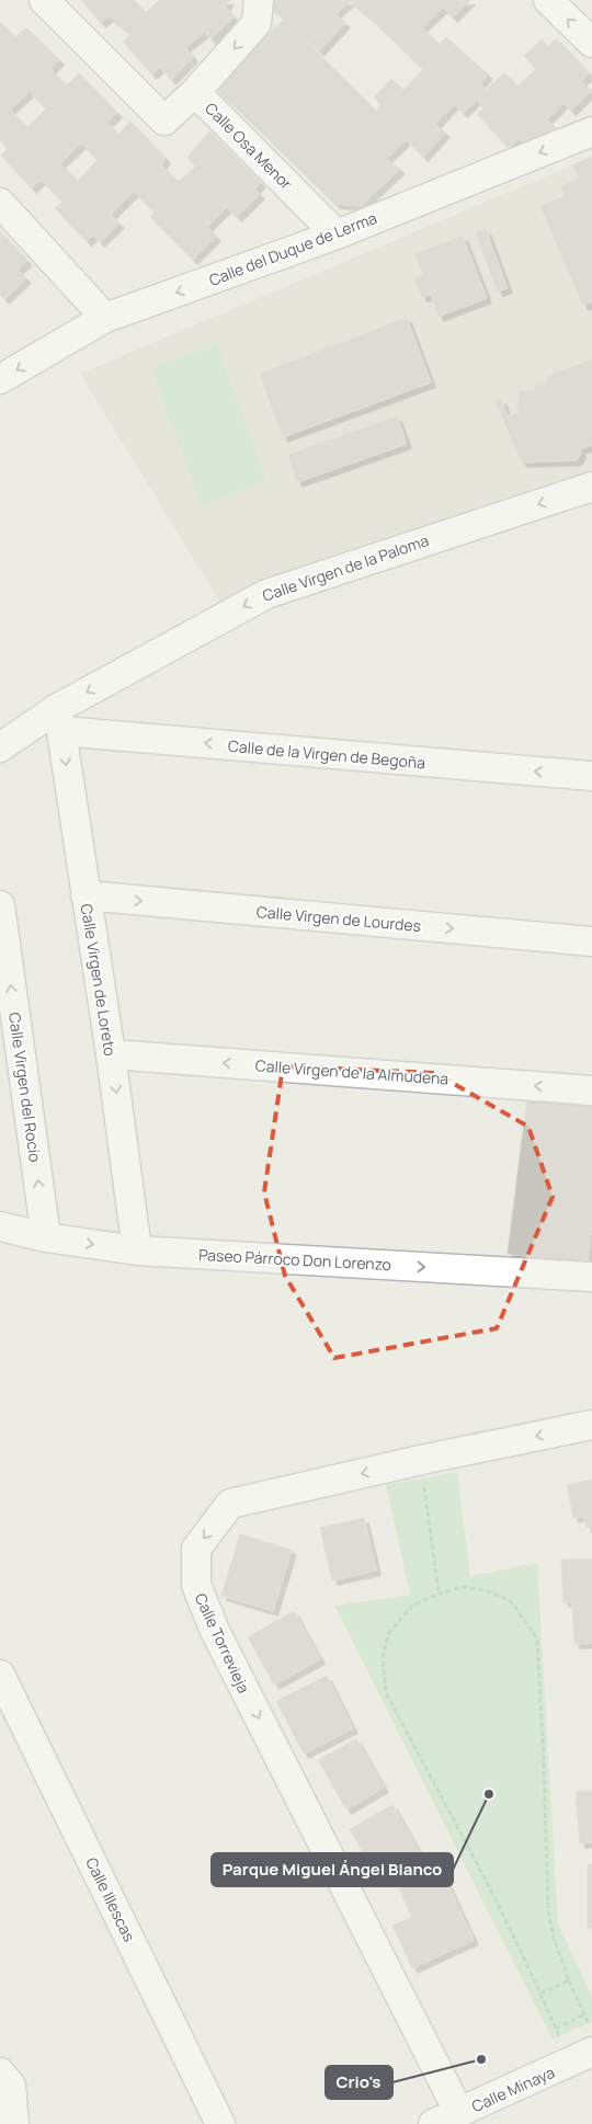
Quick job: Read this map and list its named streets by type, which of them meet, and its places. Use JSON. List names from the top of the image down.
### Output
{
  "streets": {
    "street": [
      "Calle Osa Menor",
      "Calle del Duque de Lerma",
      "Calle Virgen de la Paloma",
      "Calle de la Virgen de Begoña",
      "Calle Virgen de Lourdes",
      "Calle Virgen de Loreto",
      "Calle Virgen de la Almudena",
      "Calle Virgen del Rocío",
      "Paseo Párroco Don Lorenzo",
      "Calle Torrevieja",
      "Calle Illescas",
      "Calle Minaya"
    ]
  },
  "crossings": [
    ["Calle Osa Menor", "Calle del Duque de Lerma"],
    ["Calle Virgen de la Paloma", "Calle de la Virgen de Begoña"],
    ["Calle Virgen de la Paloma", "Calle Virgen de Loreto"],
    ["Calle de la Virgen de Begoña", "Calle Virgen de Loreto"],
    ["Calle Virgen de Lourdes", "Calle Virgen de Loreto"],
    ["Calle Virgen de Loreto", "Calle Virgen de la Almudena"],
    ["Calle Virgen de Loreto", "Paseo Párroco Don Lorenzo"],
    ["Calle Virgen del Rocío", "Paseo Párroco Don Lorenzo"],
    ["Calle Torrevieja", "Calle Minaya"]
  ],
  "one_way": [
    "Calle del Duque de Lerma",
    "Calle Virgen de la Paloma",
    "Calle de la Virgen de Begoña",
    "Calle Virgen de Lourdes",
    "Calle Virgen de Loreto",
    "Calle Virgen de la Almudena",
    "Calle Virgen del Rocío",
    "Paseo Párroco Don Lorenzo"
  ],
  "places": ["Parque Miguel Ángel Blanco", "Crio's"]
}
